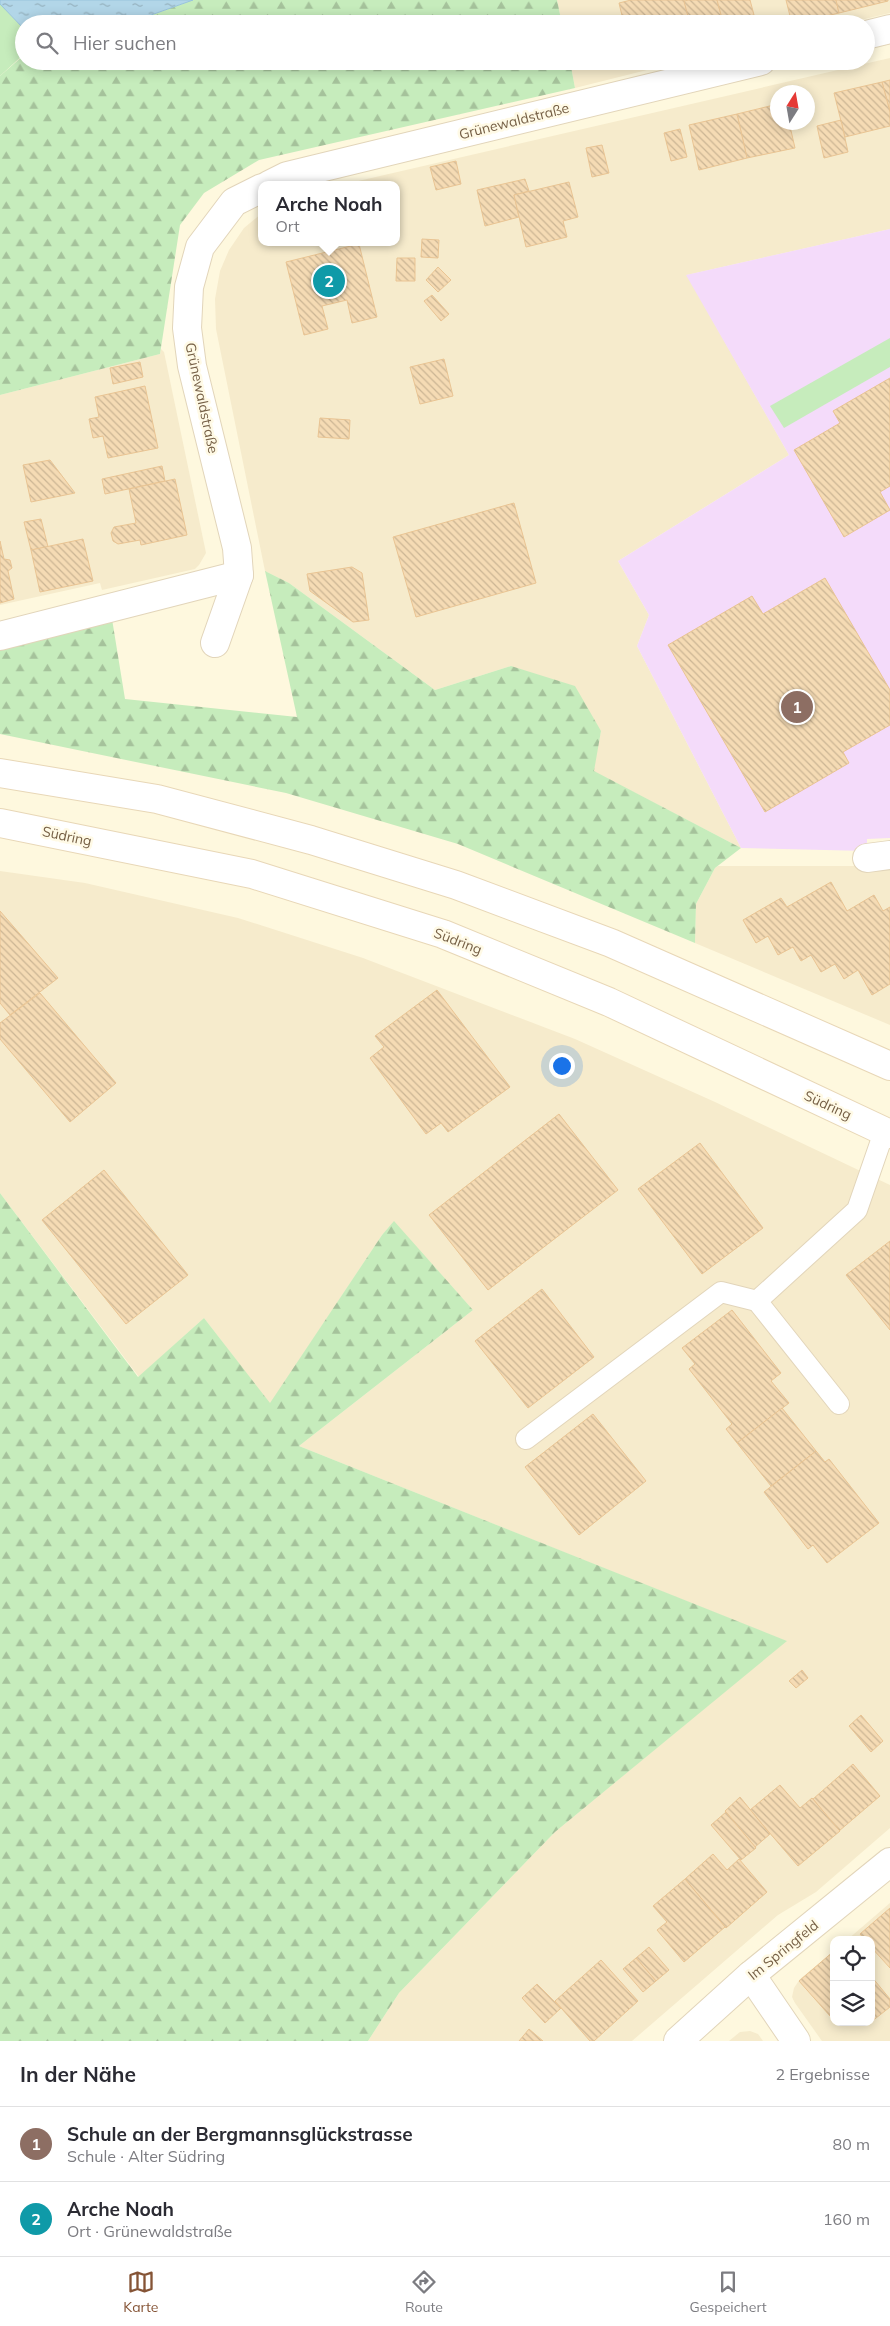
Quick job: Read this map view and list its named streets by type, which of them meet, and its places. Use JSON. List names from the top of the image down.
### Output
{
  "streets": {
    "main road": ["Grünewaldstraße", "Südring", "Im Springfeld"]
  },
  "north": "top",
  "page": {
    "search": "Hier suchen",
    "popup": ["Arche Noah", "Ort"],
    "pins": ["2", "1"],
    "heading": ["In der Nähe", "2 Ergebnisse"],
    "list": [
      {
        "mark": "1",
        "name": "Schule an der Bergmannsglückstrasse",
        "note": "Schule · Alter Südring",
        "value": "80 m"
      },
      {
        "mark": "2",
        "name": "Arche Noah",
        "note": "Ort · Grünewaldstraße",
        "value": "160 m"
      }
    ],
    "nav": ["Karte", "Route", "Gespeichert"]
  }
}
